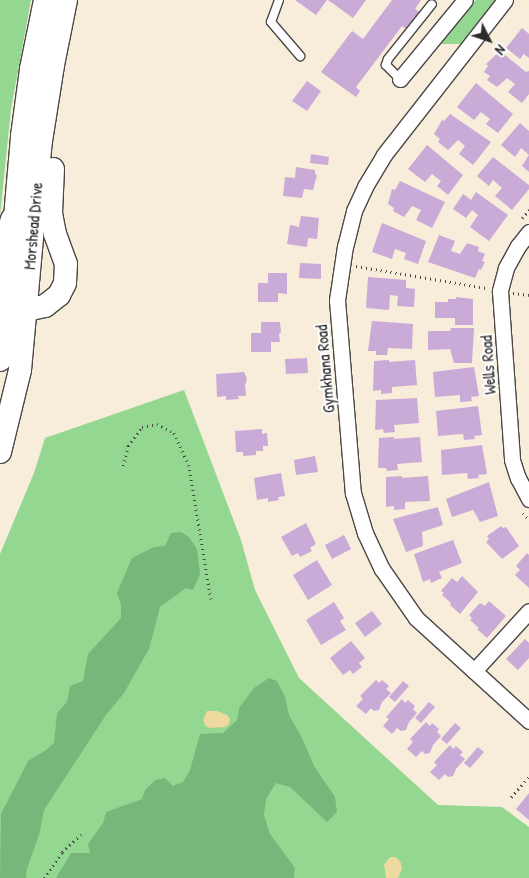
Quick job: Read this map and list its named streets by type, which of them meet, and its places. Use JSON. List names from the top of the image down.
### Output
{
  "streets": {
    "main road": ["Morshead Drive"],
    "street": ["Wells Road", "Gymkhana Road"]
  },
  "north": "bottom right"
}
